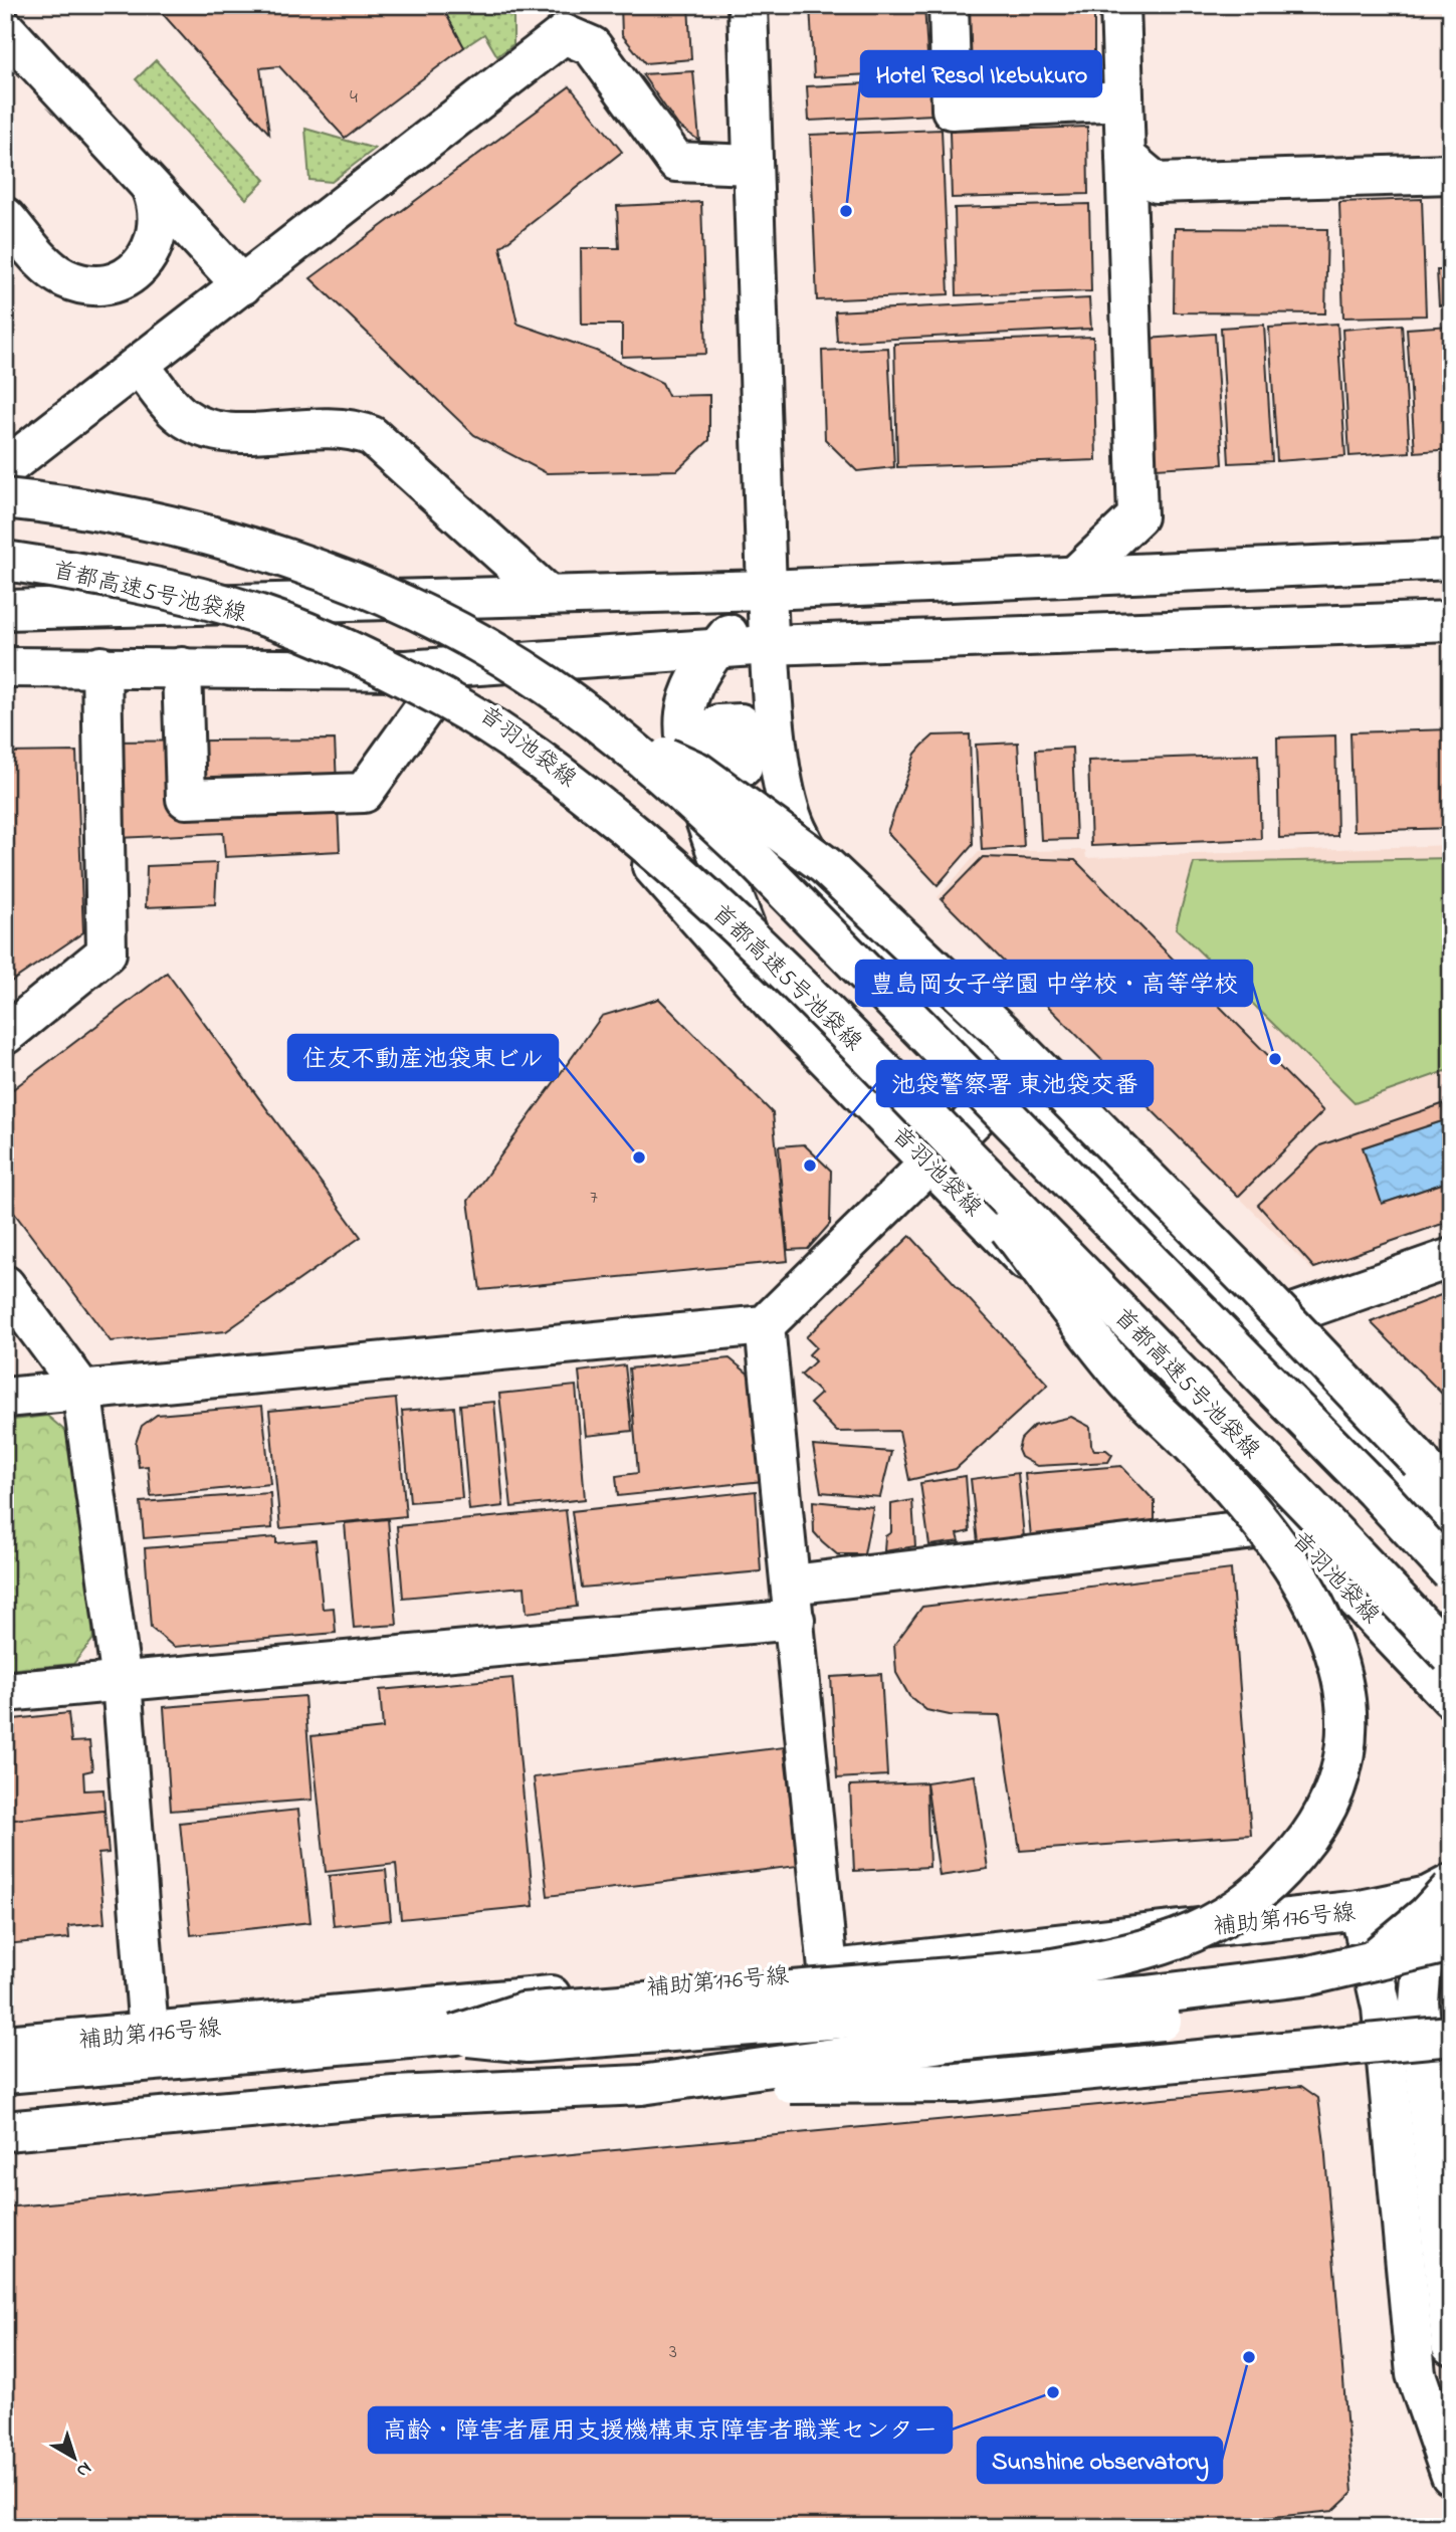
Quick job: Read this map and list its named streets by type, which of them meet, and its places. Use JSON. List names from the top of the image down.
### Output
{
  "streets": {
    "main road": ["首都高速5号池袋線", "音羽池袋線", "補助第176号線"]
  },
  "places": [
    "Hotel Resol Ikebukuro",
    "豊島岡女子学園 中学校・高等学校",
    "住友不動産池袋東ビル",
    "池袋警察署 東池袋交番",
    "Sunshine observatory",
    "高齢・障害者雇用支援機構東京障害者職業センター"
  ],
  "house_numbers": ["4", "7", "3"],
  "north": "bottom right"
}
